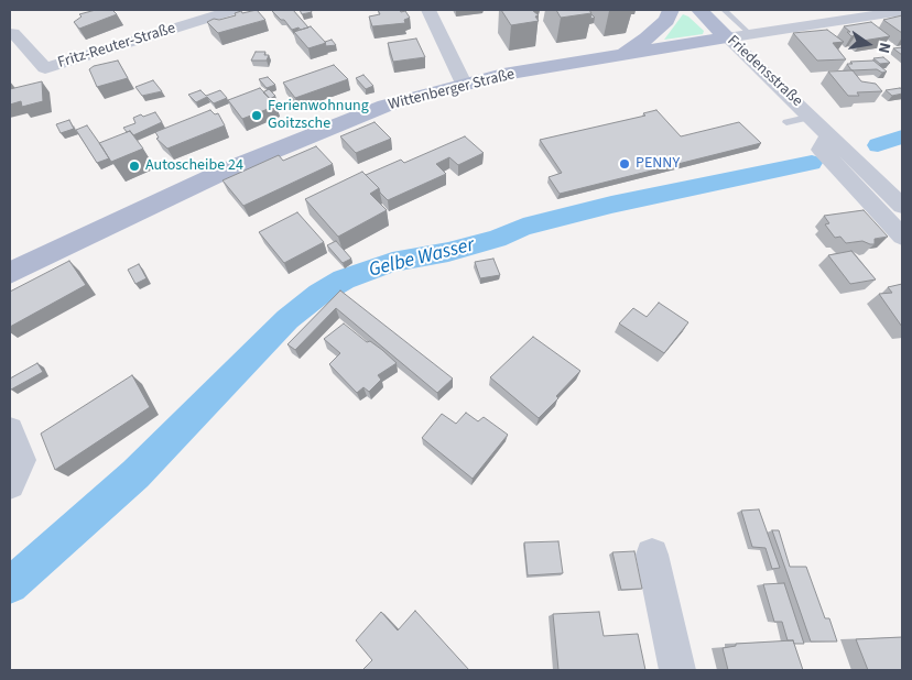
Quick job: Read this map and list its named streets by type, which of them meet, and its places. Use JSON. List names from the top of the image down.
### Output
{
  "streets": {
    "main road": ["Friedensstraße", "Wittenberger Straße"],
    "street": ["Fritz-Reuter-Straße"]
  },
  "crossings": [
    ["Friedensstraße", "Wittenberger Straße"]
  ],
  "water": ["Gelbe Wasser"],
  "places": ["Ferienwohnung Goitzsche", "PENNY", "Autoscheibe 24"],
  "north": "right"
}
